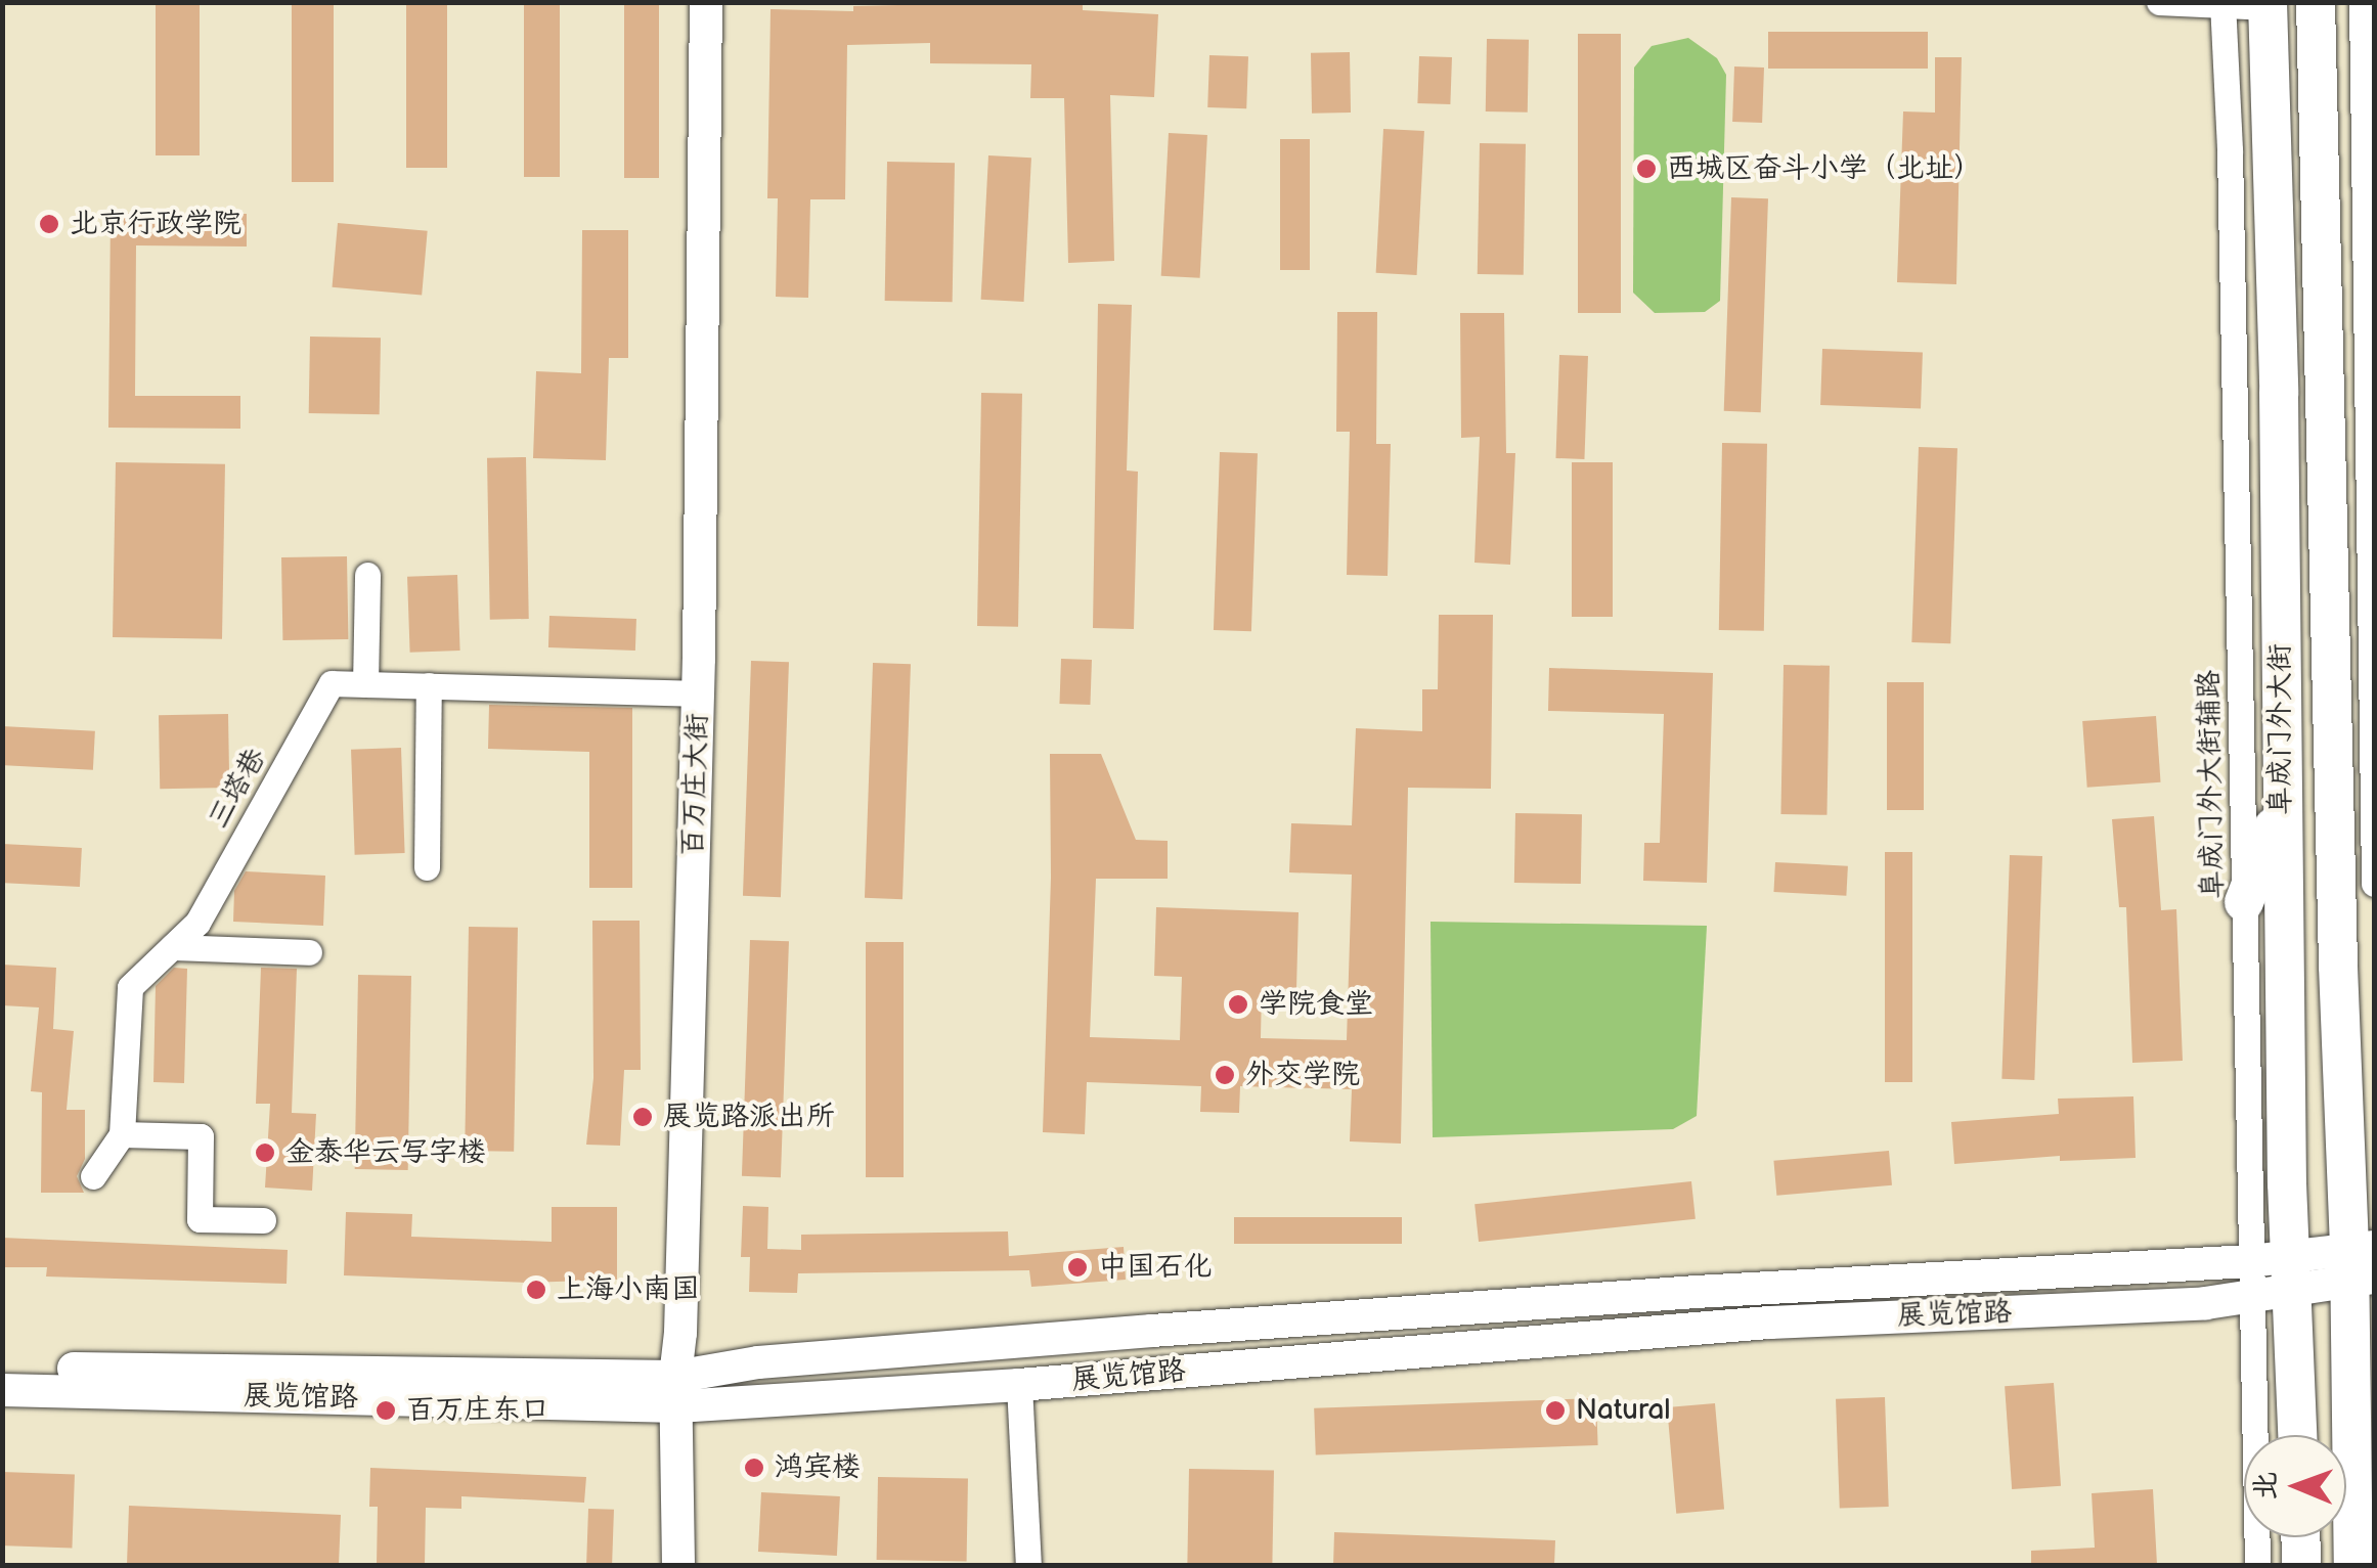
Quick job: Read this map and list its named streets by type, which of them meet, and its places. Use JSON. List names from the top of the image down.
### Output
{
  "streets": {
    "highway": ["阜成门外大街"],
    "main road": ["百万庄大街", "展览馆路"],
    "street": ["阜成门外大街辅路", "三塔巷"]
  },
  "crossings": [
    ["阜成门外大街", "展览馆路"],
    ["百万庄大街", "三塔巷"],
    ["百万庄大街", "展览馆路"],
    ["阜成门外大街辅路", "展览馆路"]
  ],
  "places": [
    "西城区奋斗小学（北址）",
    "北京行政学院",
    "学院食堂",
    "外交学院",
    "展览路派出所",
    "金泰华云写字楼",
    "中国石化",
    "上海小南国",
    "百万庄东口",
    "Natural",
    "鸿宾楼"
  ],
  "north": "left"
}
